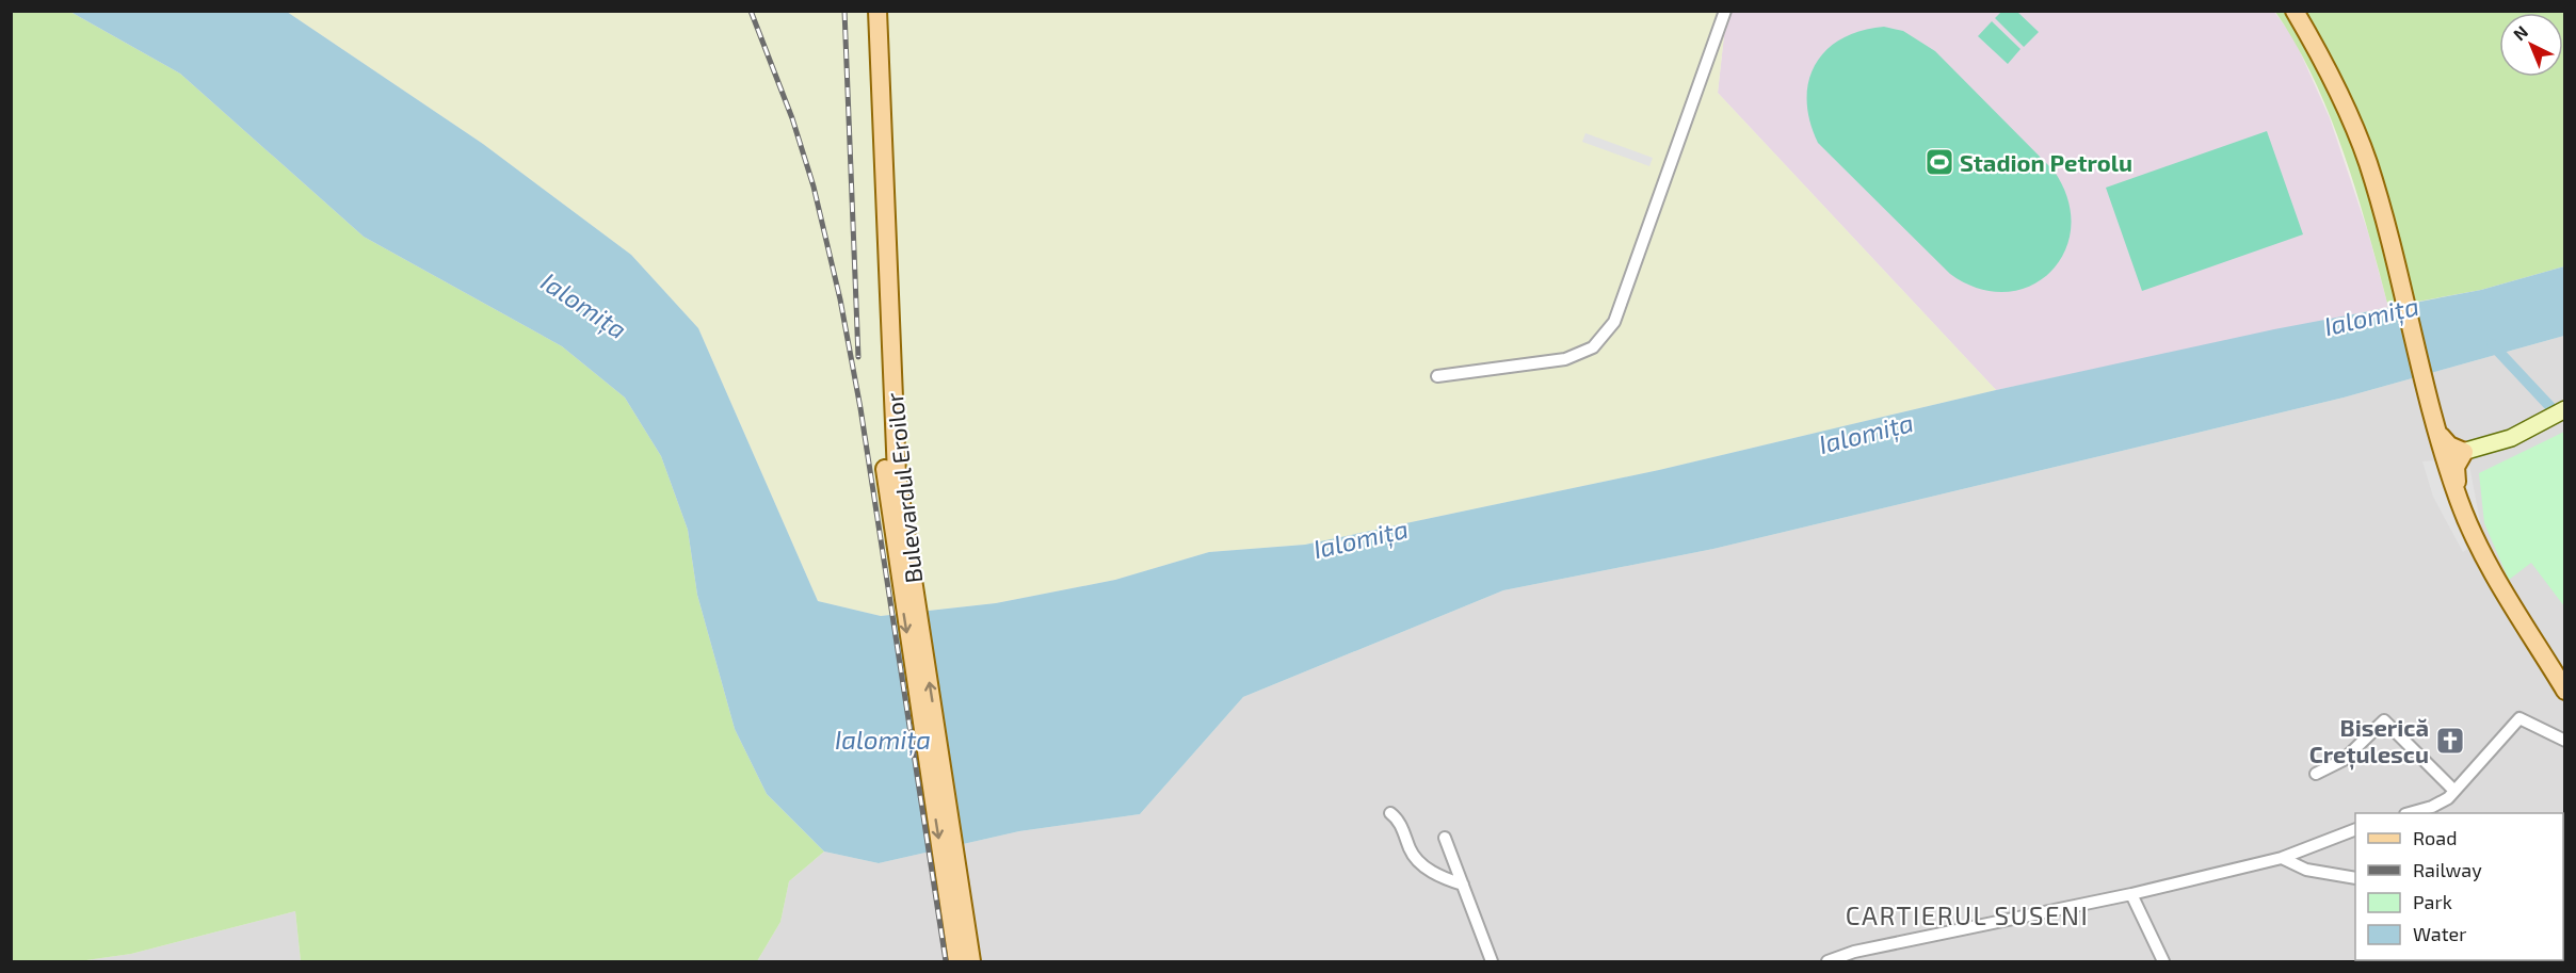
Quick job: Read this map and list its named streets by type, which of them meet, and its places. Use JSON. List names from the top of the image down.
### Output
{
  "streets": {
    "main road": ["Bulevardul Eroilor"]
  },
  "districts": ["CARTIERUL SUSENI"],
  "water": ["Ialomița"],
  "places": {
    "sports": ["Stadion Petrolu"],
    "church": ["Biserică Crețulescu"]
  },
  "legend": [
    "Road",
    "Railway",
    "Park",
    "Water"
  ],
  "north": "top left"
}
